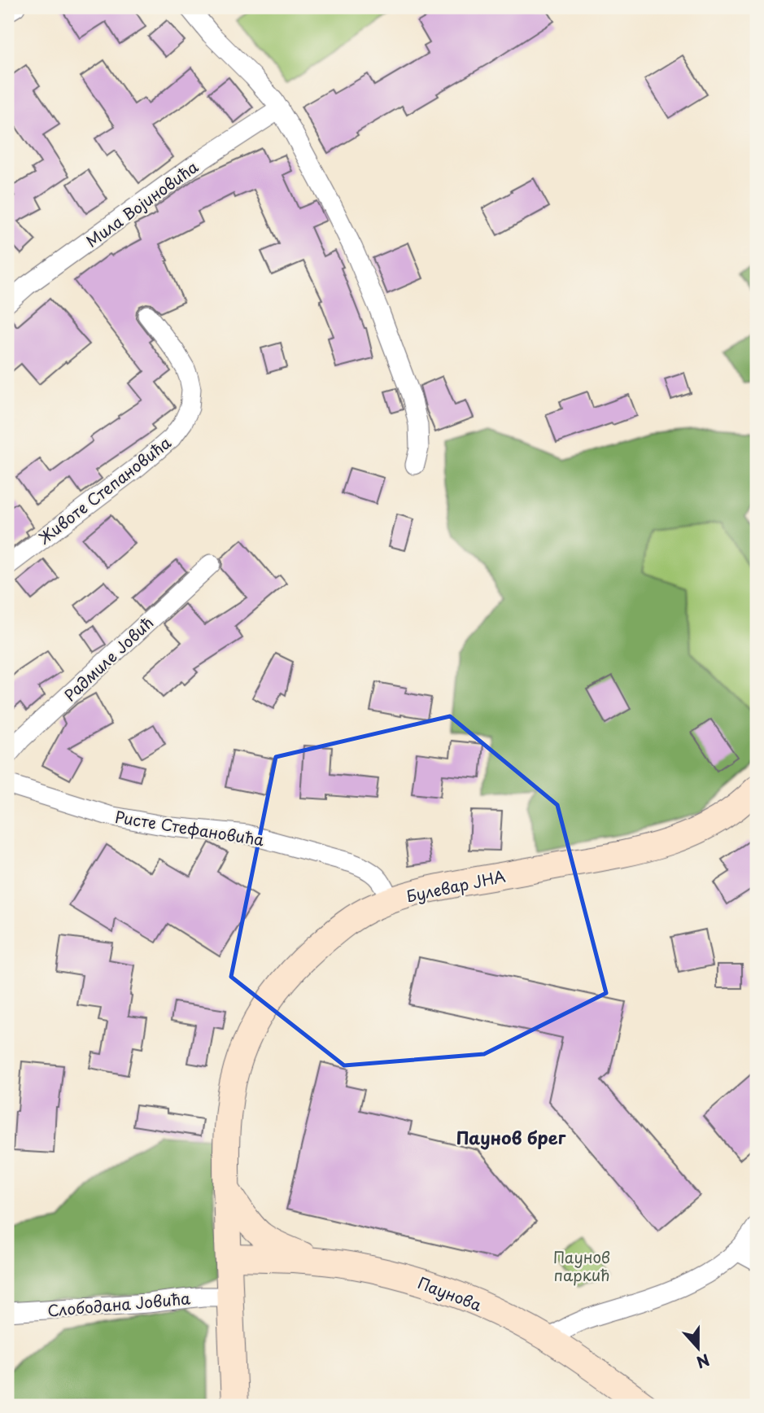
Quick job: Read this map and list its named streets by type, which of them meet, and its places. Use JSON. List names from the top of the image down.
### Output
{
  "streets": {
    "main road": ["Булевар ЈНА", "Паунова"],
    "street": [
      "Мила Војиновића",
      "Животе Степановића",
      "Радмиле Јовић",
      "Ристе Стефановића",
      "Слободана Јовића"
    ]
  },
  "crossings": [
    ["Ристе Стефановића", "Булевар ЈНА"],
    ["Булевар ЈНА", "Паунова"],
    ["Булевар ЈНА", "Слободана Јовића"]
  ],
  "districts": ["Паунов брег"],
  "parks": ["Паунов паркић"],
  "north": "bottom"
}
